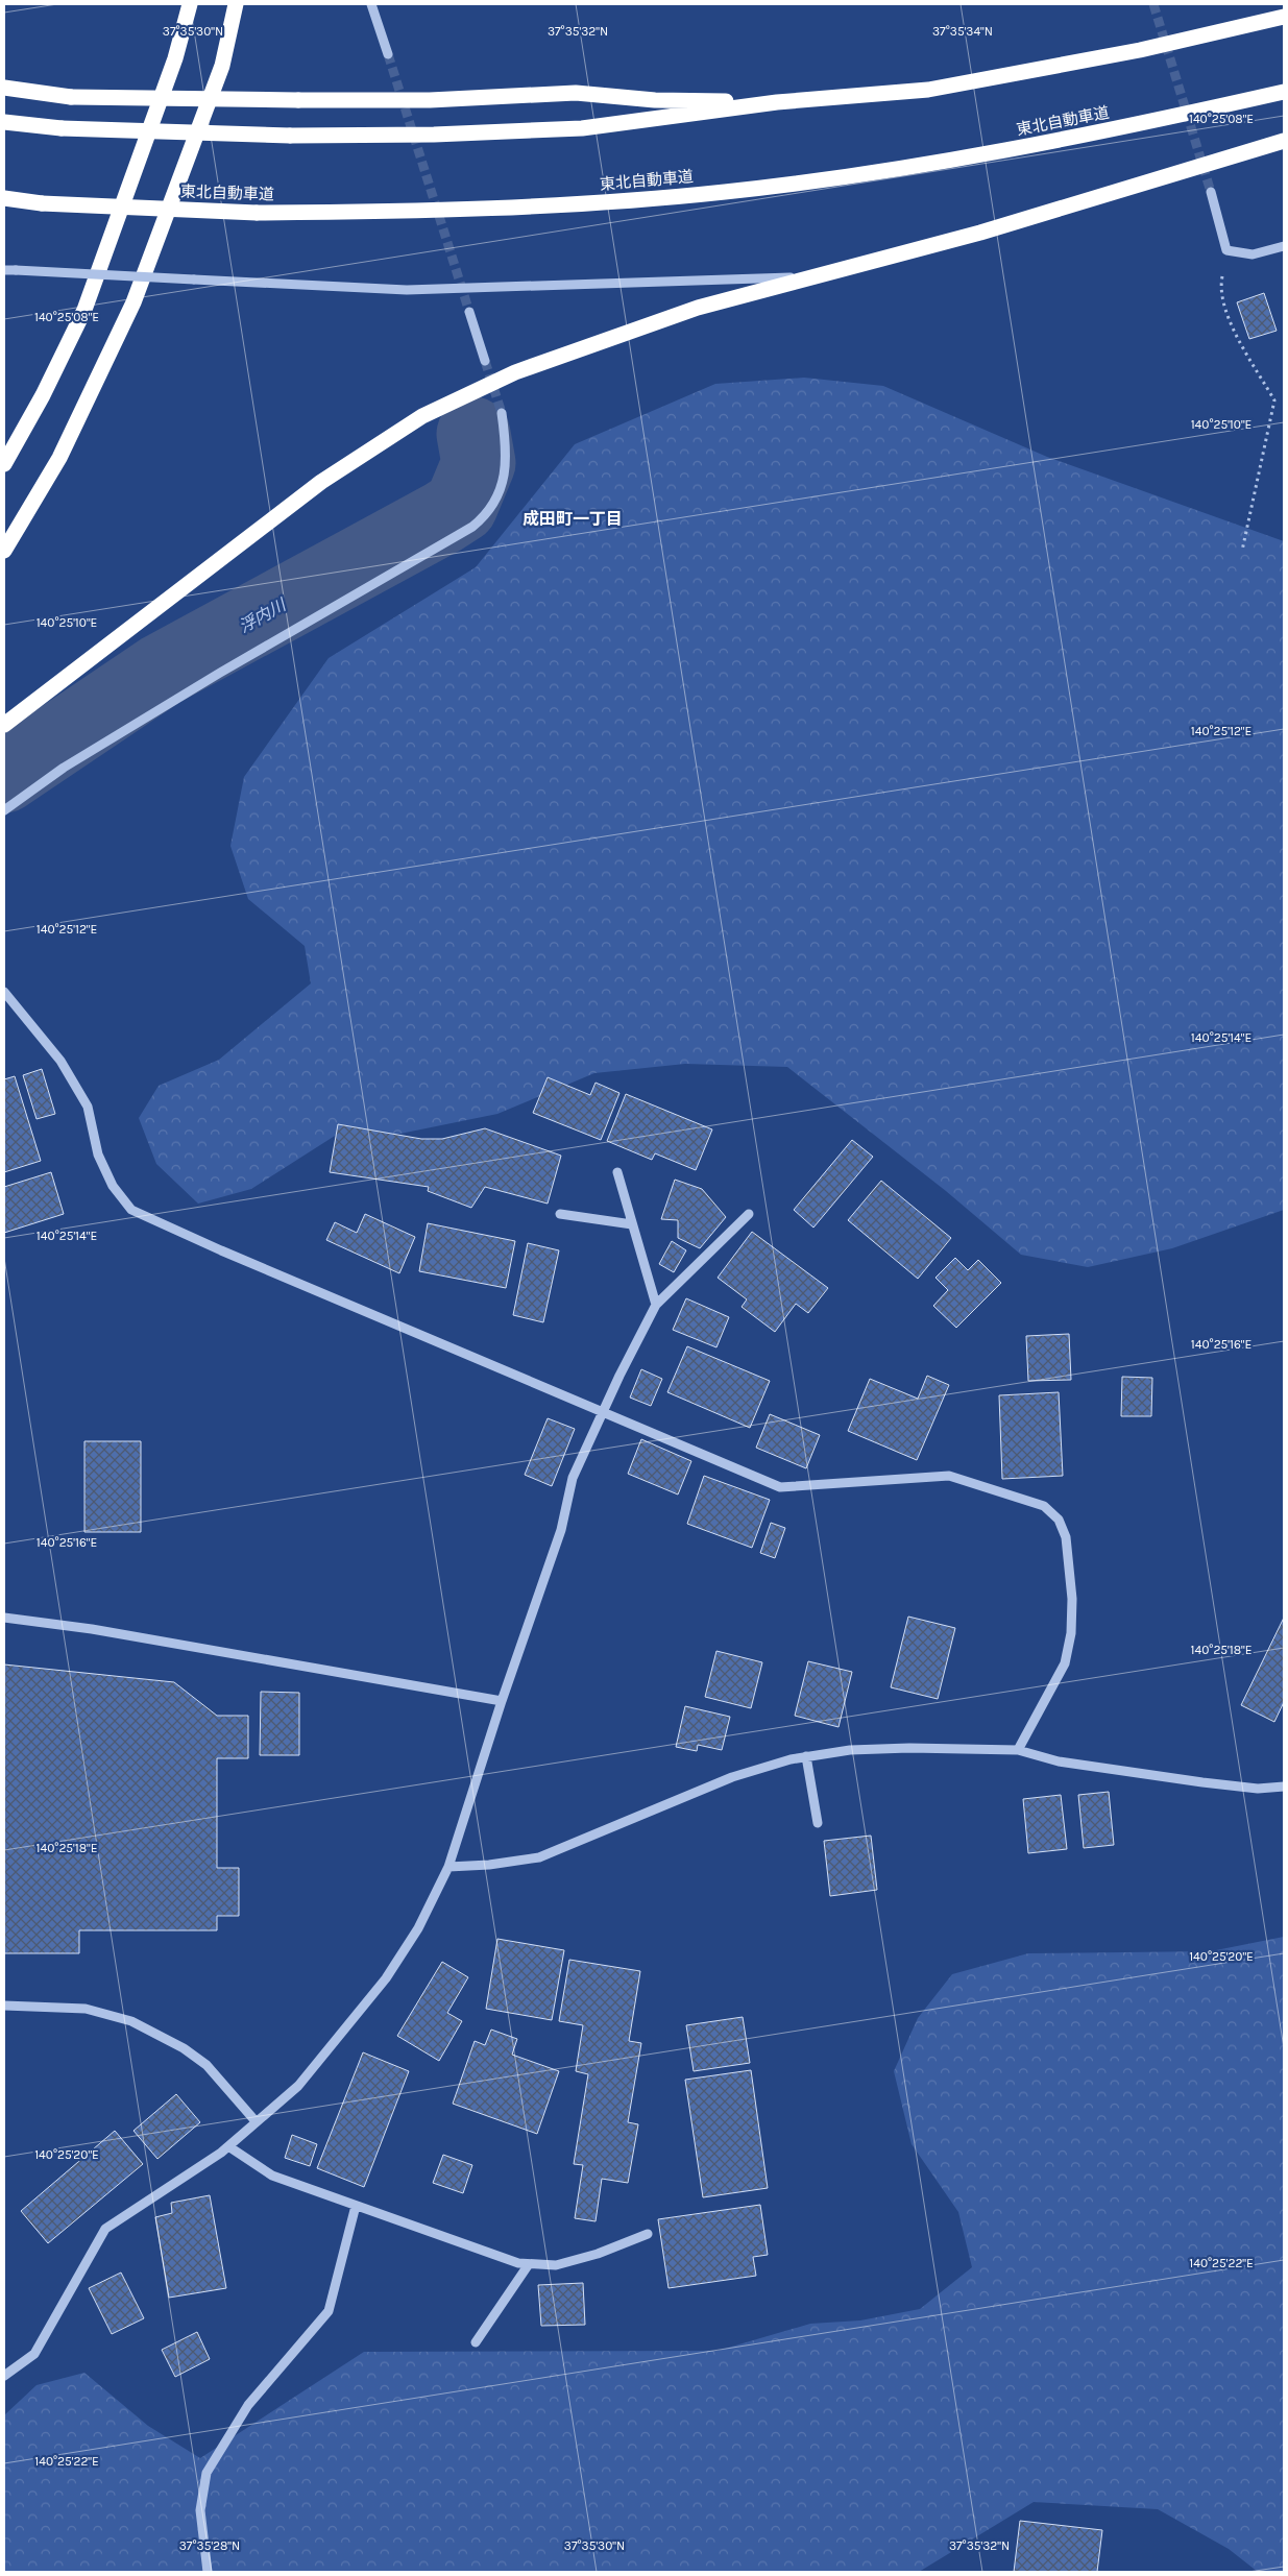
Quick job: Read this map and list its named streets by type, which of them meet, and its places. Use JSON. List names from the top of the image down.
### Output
{
  "streets": {
    "highway": ["東北自動車道"]
  },
  "districts": ["成田町一丁目"],
  "water": ["浮内川"],
  "coordinates": [
    "37°35'30\"N",
    "37°35'32\"N",
    "37°35'34\"N",
    "140°25'08\"E",
    "140°25'10\"E",
    "140°25'12\"E",
    "140°25'14\"E",
    "140°25'16\"E",
    "140°25'18\"E",
    "140°25'20\"E",
    "140°25'22\"E",
    "37°35'28\"N"
  ]
}
